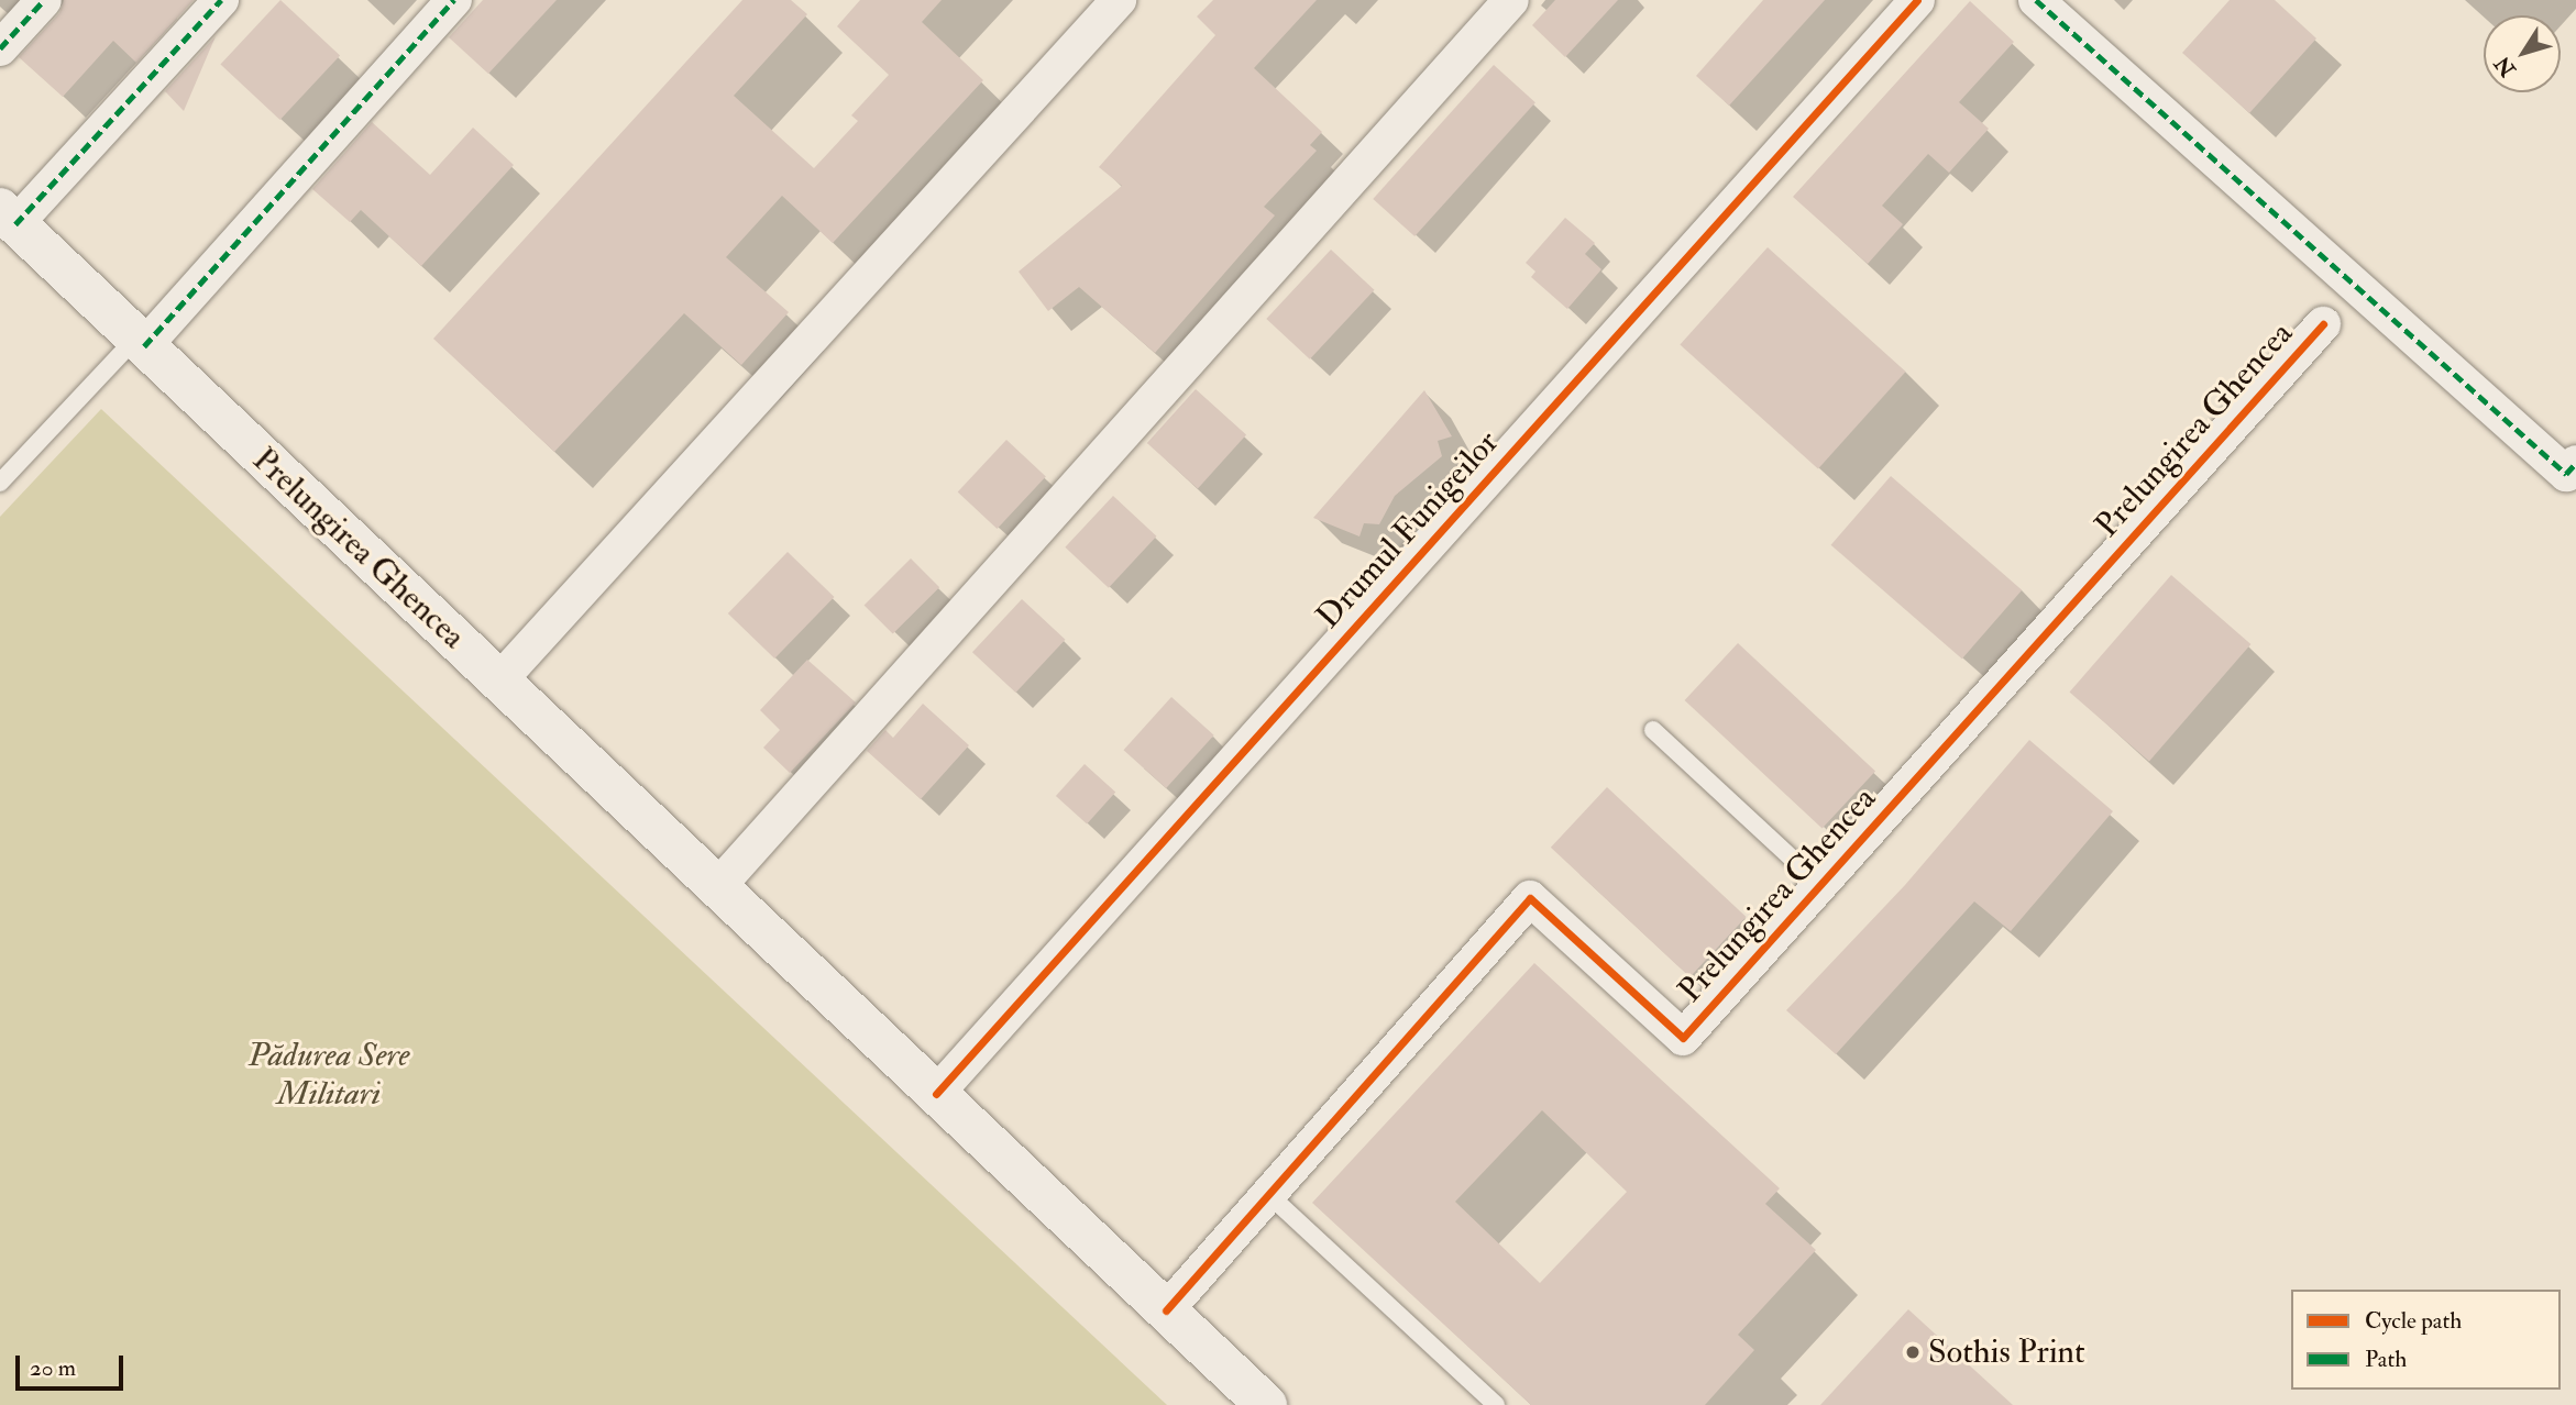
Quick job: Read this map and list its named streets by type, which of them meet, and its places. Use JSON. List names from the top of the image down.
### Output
{
  "streets": {
    "main road": ["Prelungirea Ghencea"],
    "street": ["Drumul Funigeilor"]
  },
  "crossings": [
    ["Prelungirea Ghencea", "Drumul Funigeilor"]
  ],
  "parks": ["Pădurea Sere Militari"],
  "places": ["Sothis Print"],
  "legend": ["Cycle path", "Path"],
  "scale_bar": "20 m",
  "north": "bottom left"
}
